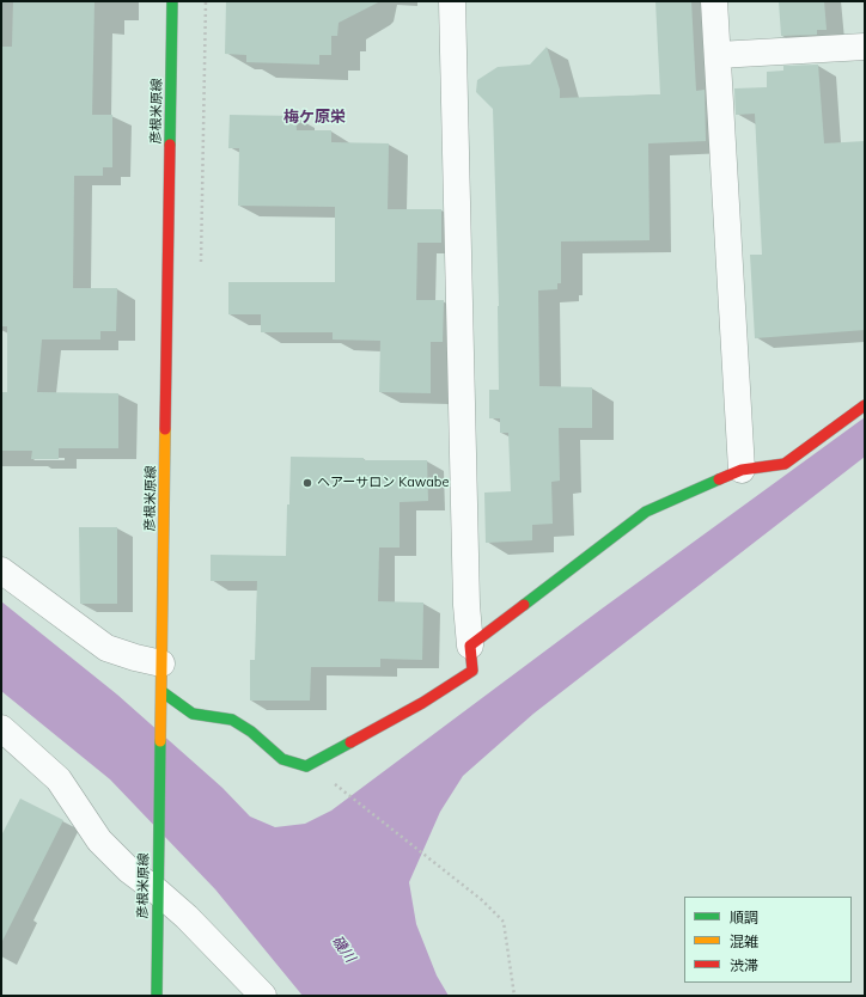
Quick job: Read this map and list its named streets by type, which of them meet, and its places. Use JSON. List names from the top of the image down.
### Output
{
  "streets": {
    "main road": ["彦根米原線"]
  },
  "districts": ["梅ケ原栄"],
  "water": ["磯川"],
  "places": ["ヘアーサロン Kawabe"],
  "legend": ["順調", "混雑", "渋滞"]
}
